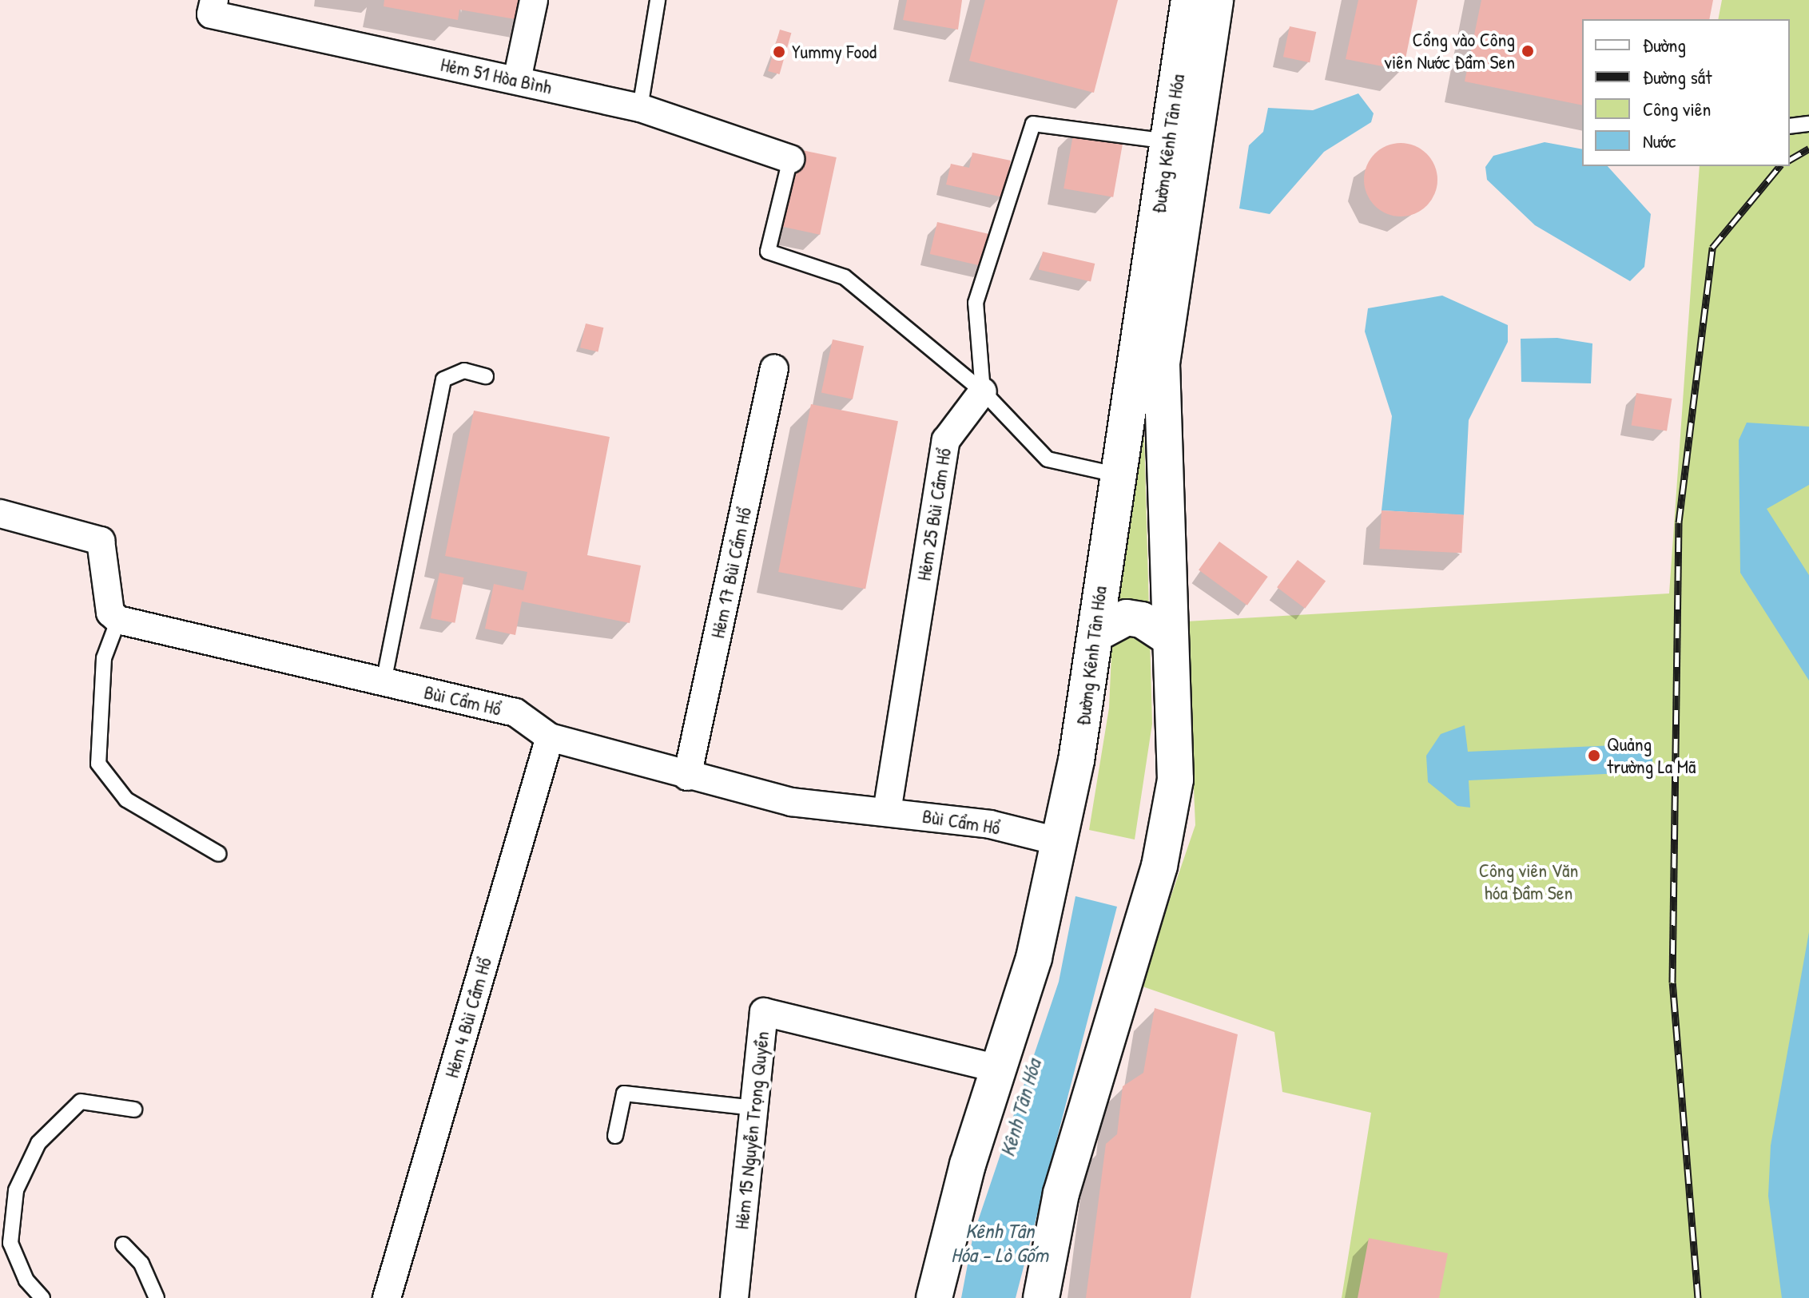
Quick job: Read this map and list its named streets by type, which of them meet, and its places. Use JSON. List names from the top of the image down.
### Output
{
  "streets": {
    "street": [
      "Hẻm 51 Hòa Bình",
      "Đường Kênh Tân Hóa",
      "Hẻm 25 Bùi Cầm Hổ",
      "Hẻm 17 Bùi Cẩm Hổ",
      "Bùi Cẩm Hổ",
      "Hẻm 4 Bùi Cầm Hổ",
      "Hẻm 15 Nguyễn Trọng Quyền"
    ]
  },
  "crossings": [
    ["Đường Kênh Tân Hóa", "Bùi Cẩm Hổ"],
    ["Đường Kênh Tân Hóa", "Hẻm 15 Nguyễn Trọng Quyền"],
    ["Hẻm 25 Bùi Cầm Hổ", "Bùi Cẩm Hổ"],
    ["Hẻm 17 Bùi Cẩm Hổ", "Bùi Cẩm Hổ"],
    ["Bùi Cẩm Hổ", "Hẻm 4 Bùi Cầm Hổ"]
  ],
  "water": ["Kênh Tân Hóa", "Kênh Tân Hóa - Lò Gốm"],
  "parks": ["Công viên Văn hóa Đầm Sen"],
  "places": ["Cổng vào Công viên Nước Đầm Sen", "Yummy Food", "Quảng trường La Mã"],
  "legend": [
    "Đường",
    "Đường sắt",
    "Công viên",
    "Nước"
  ]
}
